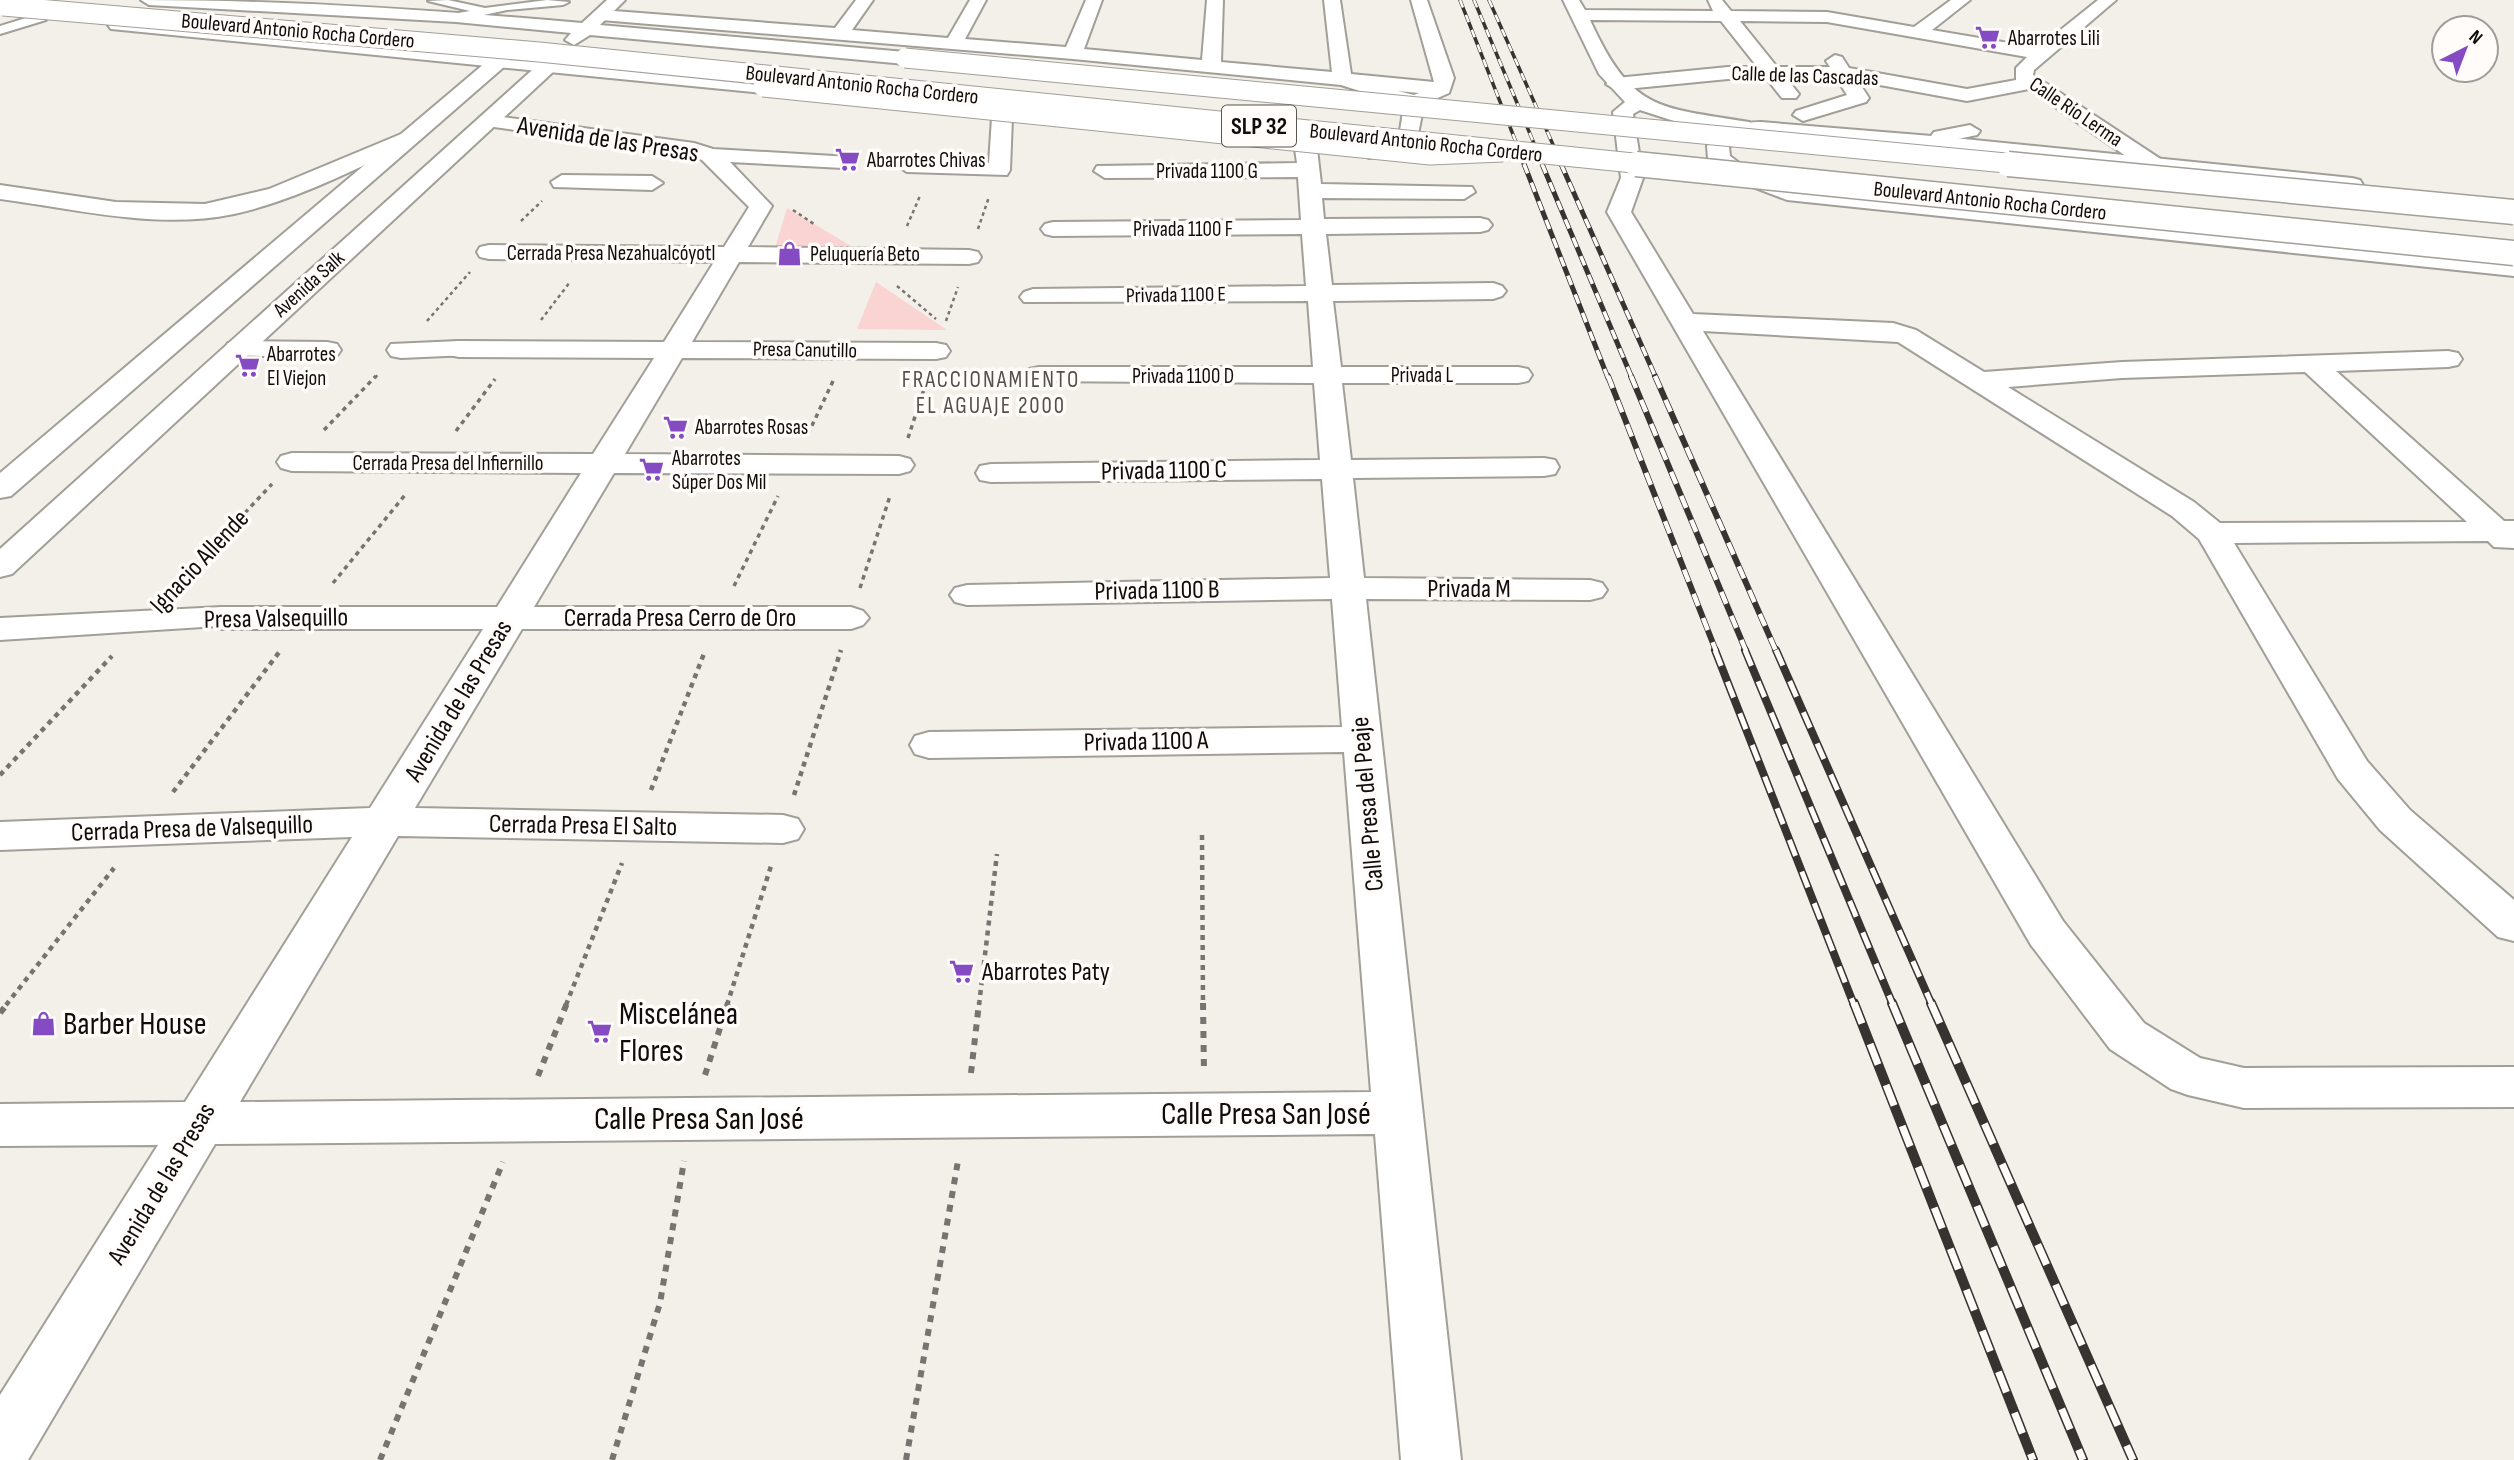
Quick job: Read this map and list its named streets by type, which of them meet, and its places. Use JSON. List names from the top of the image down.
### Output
{
  "streets": {
    "main road": [
      "Boulevard Antonio Rocha Cordero",
      "Calle de las Cascadas",
      "Calle Río Lerma",
      "SLP 32",
      "Avenida de las Presas",
      "Privada 1100 G",
      "Privada 1100 F",
      "Cerrada Presa Nezahualcóyotl",
      "Avenida Salk",
      "Privada 1100 E",
      "Presa Canutillo",
      "Privada L",
      "Privada 1100 D",
      "Cerrada Presa del Infiernillo",
      "Privada 1100 C",
      "Privada M",
      "Privada 1100 B",
      "Cerrada Presa Cerro de Oro",
      "Presa Valsequillo",
      "Privada 1100 A",
      "Calle Presa del Peaje",
      "Cerrada Presa El Salto",
      "Cerrada Presa de Valsequillo",
      "Calle Presa San José"
    ],
    "path": ["Ignacio Allende"]
  },
  "crossings": [
    ["Boulevard Antonio Rocha Cordero", "Privada 1100 G"],
    ["Boulevard Antonio Rocha Cordero", "Privada 1100 F"],
    ["Boulevard Antonio Rocha Cordero", "Avenida Salk"],
    ["Boulevard Antonio Rocha Cordero", "Calle Presa del Peaje"],
    ["Calle de las Cascadas", "Calle Río Lerma"],
    ["Avenida de las Presas", "Cerrada Presa Nezahualcóyotl"],
    ["Avenida de las Presas", "Avenida Salk"],
    ["Avenida de las Presas", "Presa Canutillo"],
    ["Avenida de las Presas", "Cerrada Presa del Infiernillo"],
    ["Avenida de las Presas", "Cerrada Presa Cerro de Oro"],
    ["Avenida de las Presas", "Presa Valsequillo"],
    ["Avenida de las Presas", "Cerrada Presa El Salto"],
    ["Avenida de las Presas", "Cerrada Presa de Valsequillo"],
    ["Avenida de las Presas", "Calle Presa San José"],
    ["Privada 1100 G", "Privada 1100 F"],
    ["Privada 1100 G", "Calle Presa del Peaje"],
    ["Privada 1100 F", "Calle Presa del Peaje"],
    ["Privada 1100 E", "Calle Presa del Peaje"],
    ["Presa Canutillo", "Ignacio Allende"],
    ["Privada L", "Privada 1100 D"],
    ["Privada L", "Calle Presa del Peaje"],
    ["Privada 1100 D", "Calle Presa del Peaje"],
    ["Cerrada Presa del Infiernillo", "Ignacio Allende"],
    ["Privada 1100 C", "Calle Presa del Peaje"],
    ["Ignacio Allende", "Presa Valsequillo"],
    ["Privada M", "Privada 1100 B"],
    ["Privada M", "Calle Presa del Peaje"],
    ["Privada 1100 B", "Calle Presa del Peaje"],
    ["Cerrada Presa Cerro de Oro", "Presa Valsequillo"],
    ["Privada 1100 A", "Calle Presa del Peaje"],
    ["Calle Presa del Peaje", "Calle Presa San José"],
    ["Cerrada Presa El Salto", "Cerrada Presa de Valsequillo"]
  ],
  "districts": ["FRACCIONAMIENTO EL AGUAJE 2000"],
  "places": {
    "supermarket": [
      "Abarrotes Lili",
      "Abarrotes Chivas",
      "Abarrotes El Viejon",
      "Abarrotes Rosas",
      "Abarrotes Súper Dos Mil",
      "Abarrotes Paty",
      "Miscelánea Flores"
    ],
    "shop": ["Peluquería Beto", "Barber House"]
  },
  "north": "top right"
}
